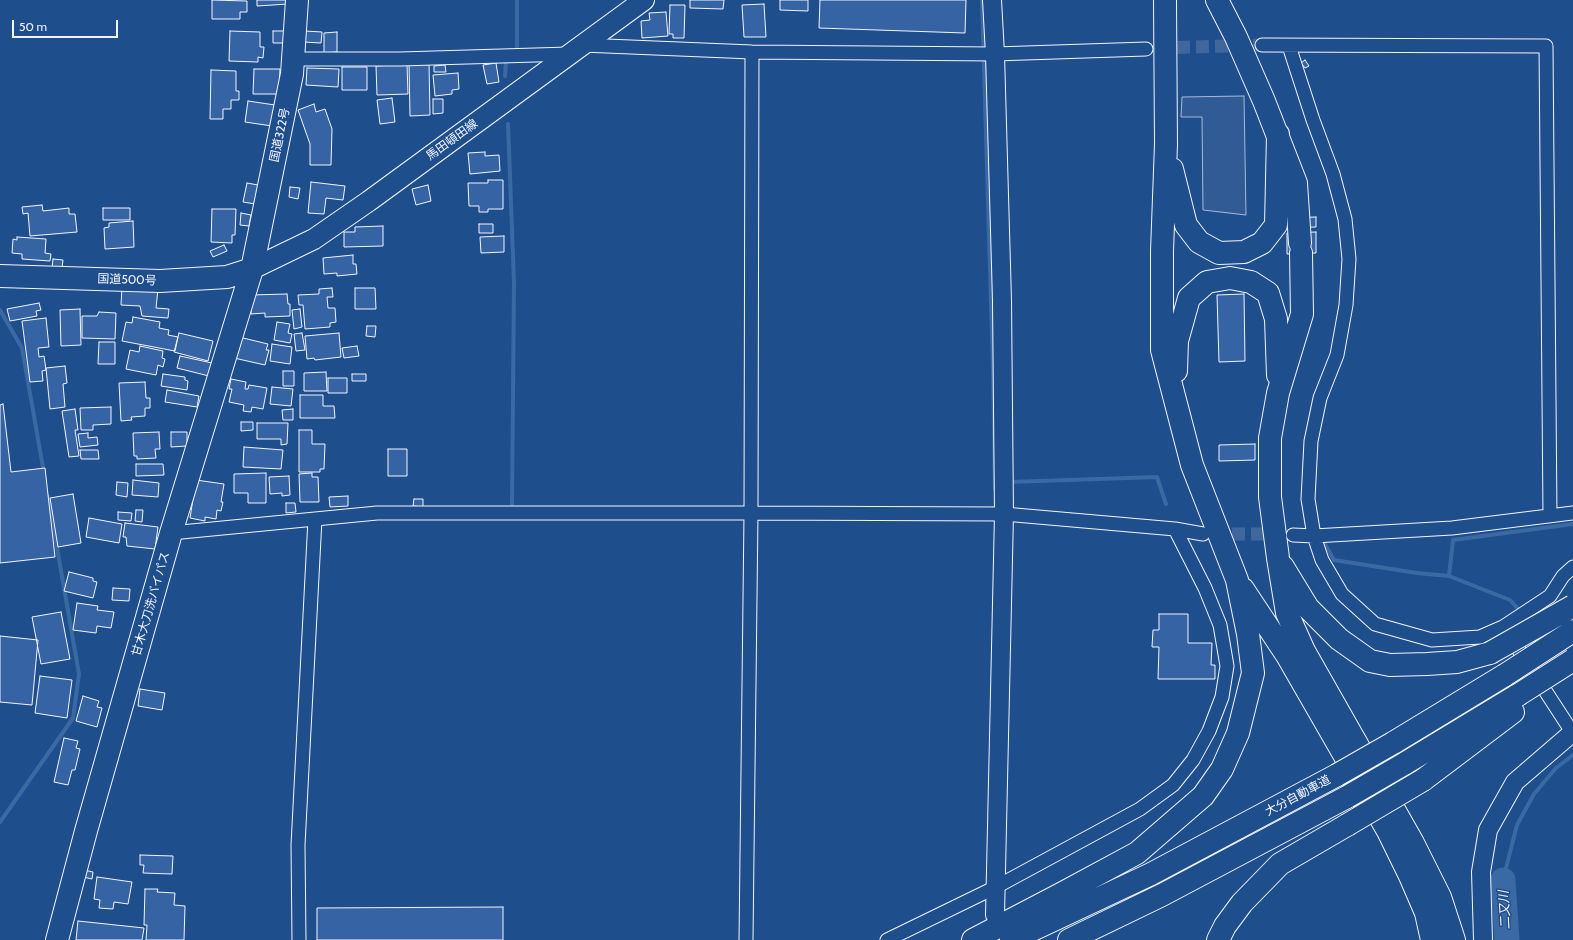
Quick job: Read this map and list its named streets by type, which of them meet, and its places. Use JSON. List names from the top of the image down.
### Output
{
  "streets": {
    "highway": [
      "国道322号",
      "国道500号",
      "甘木大刀洗バイパス",
      "大分自動車道"
    ],
    "main road": ["馬田頓田線"]
  },
  "crossings": [
    ["国道322号", "馬田頓田線"],
    ["国道322号", "国道500号"],
    ["国道322号", "甘木大刀洗バイパス"],
    ["馬田頓田線", "国道500号"],
    ["馬田頓田線", "甘木大刀洗バイパス"],
    ["国道500号", "甘木大刀洗バイパス"]
  ],
  "water": ["二又川"],
  "scale_bar": "50 m"
}
